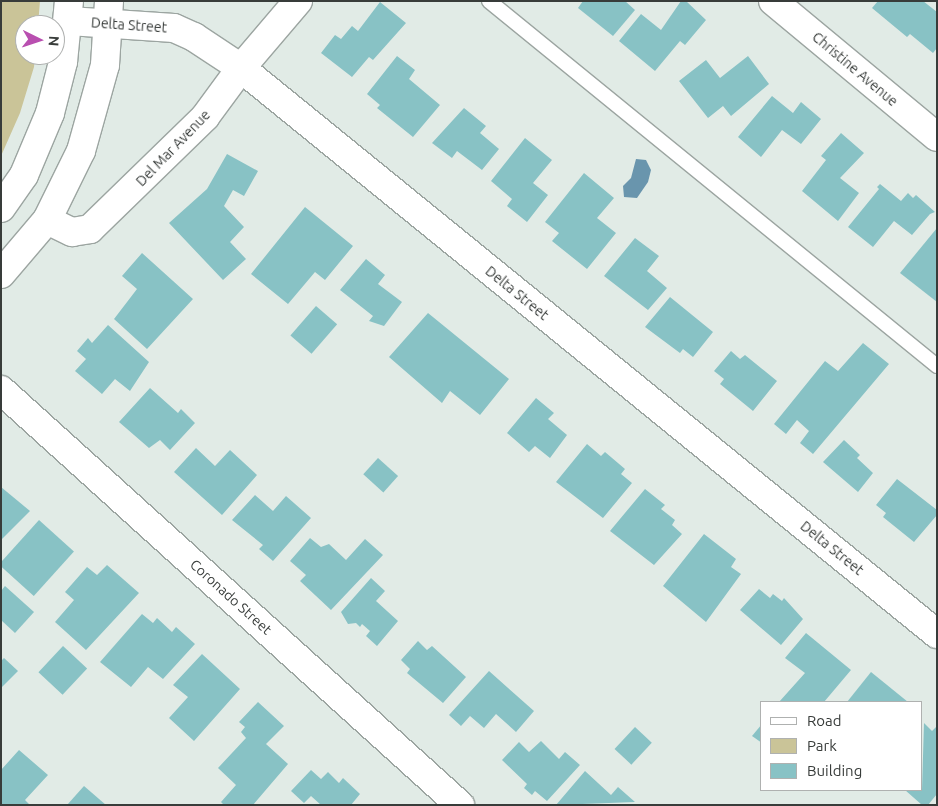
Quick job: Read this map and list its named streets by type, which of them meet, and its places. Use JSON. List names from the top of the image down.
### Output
{
  "streets": {
    "street": [
      "Delta Street",
      "Christine Avenue",
      "Del Mar Avenue",
      "Coronado Street"
    ]
  },
  "crossings": [
    ["Delta Street", "Del Mar Avenue"]
  ],
  "legend": ["Road", "Park", "Building"],
  "north": "right"
}
